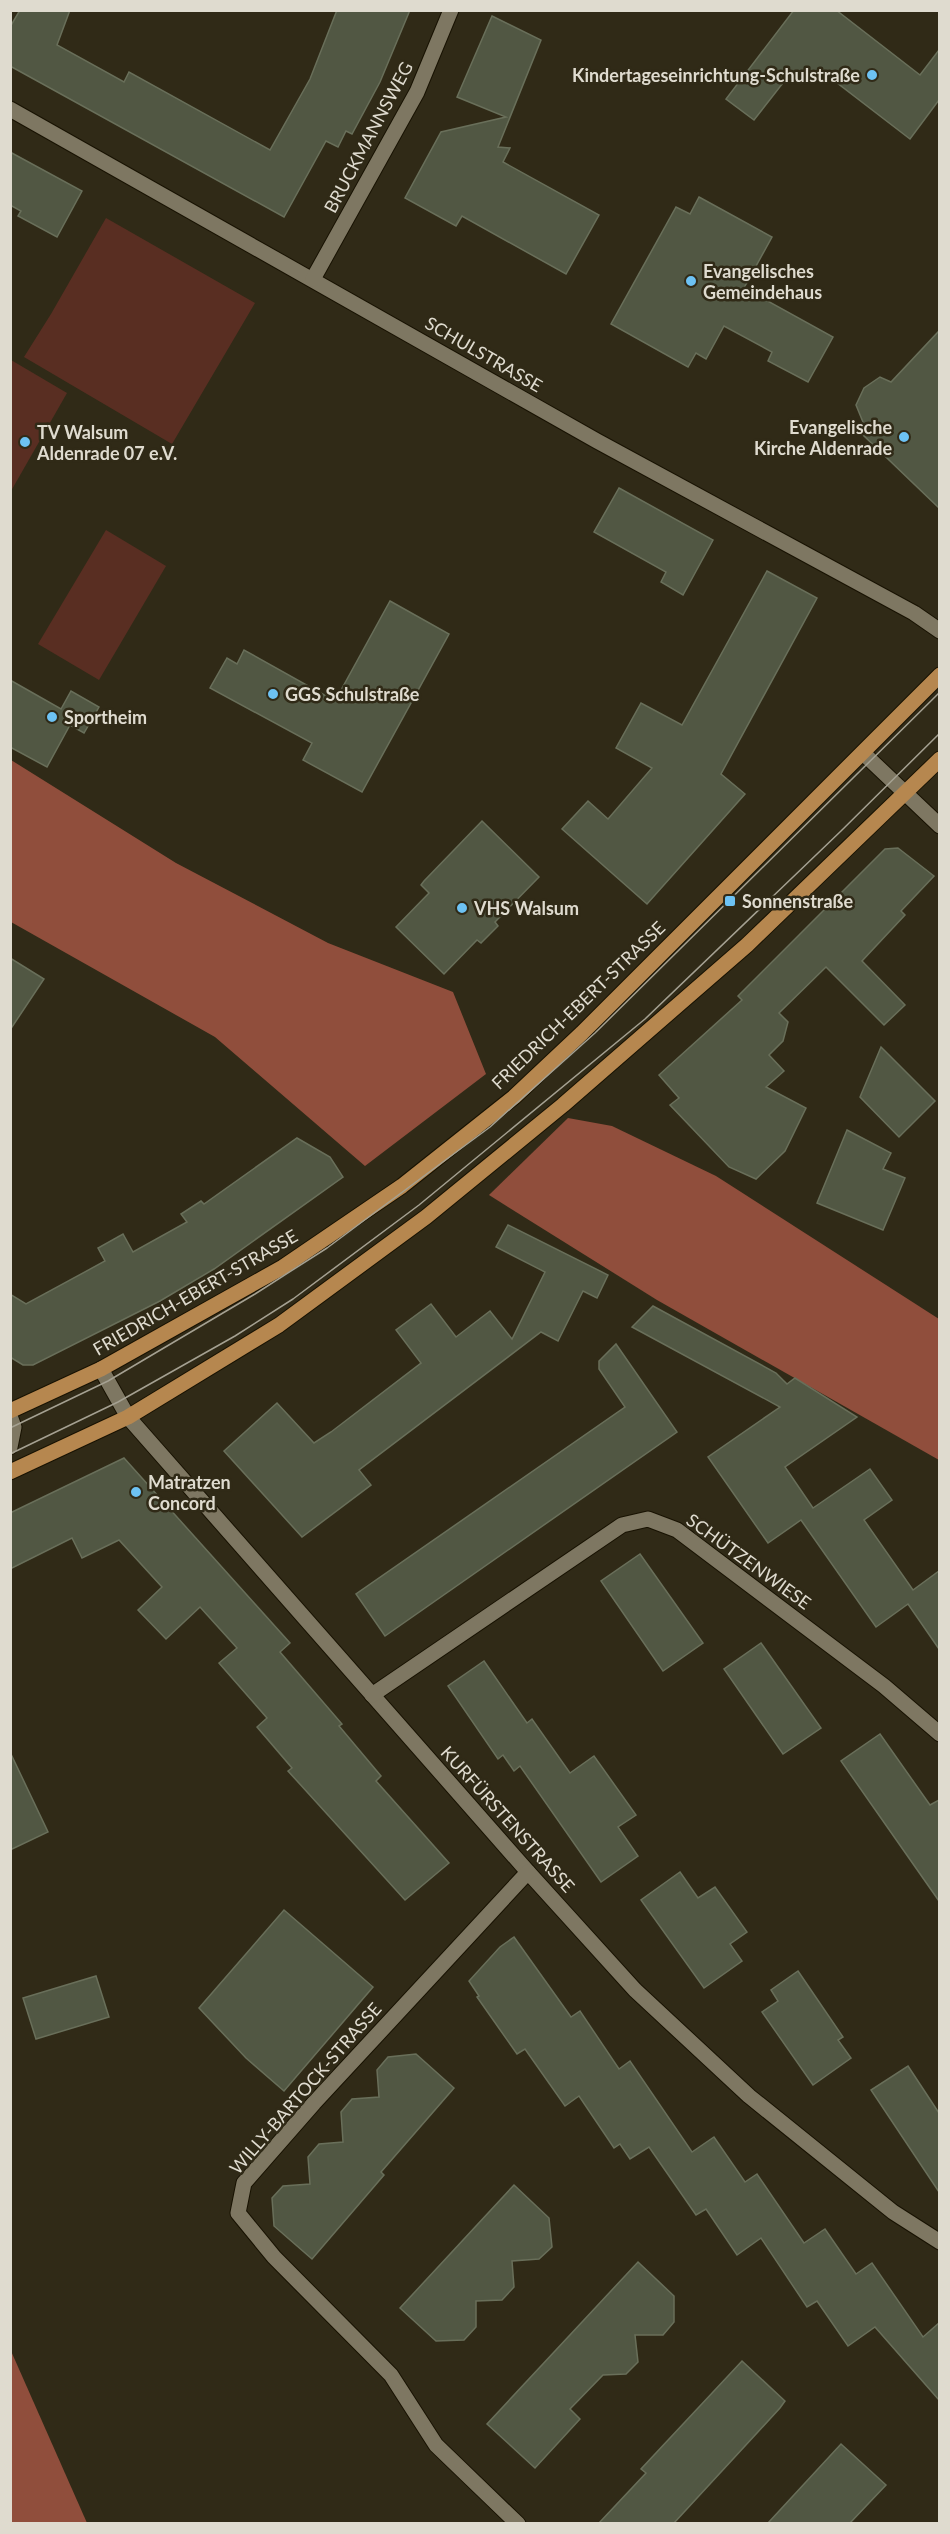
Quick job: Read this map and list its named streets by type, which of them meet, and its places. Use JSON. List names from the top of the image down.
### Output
{
  "streets": {
    "main road": ["FRIEDRICH-EBERT-STRASSE"],
    "street": [
      "BRUCKMANNSWEG",
      "SCHULSTRASSE",
      "SCHÜTZENWIESE",
      "KURFÜRSTENSTRASSE",
      "WILLY-BARTOCK-STRASSE"
    ]
  },
  "crossings": [
    ["BRUCKMANNSWEG", "SCHULSTRASSE"],
    ["FRIEDRICH-EBERT-STRASSE", "KURFÜRSTENSTRASSE"],
    ["SCHÜTZENWIESE", "KURFÜRSTENSTRASSE"],
    ["KURFÜRSTENSTRASSE", "WILLY-BARTOCK-STRASSE"]
  ],
  "places": {
    "other": [
      "Kindertageseinrichtung-Schulstraße",
      "Evangelisches Gemeindehaus",
      "Evangelische Kirche Aldenrade",
      "TV Walsum Aldenrade 07 e.V.",
      "GGS Schulstraße",
      "Sportheim",
      "VHS Walsum",
      "Matratzen Concord"
    ],
    "transit": ["Sonnenstraße"]
  }
}
